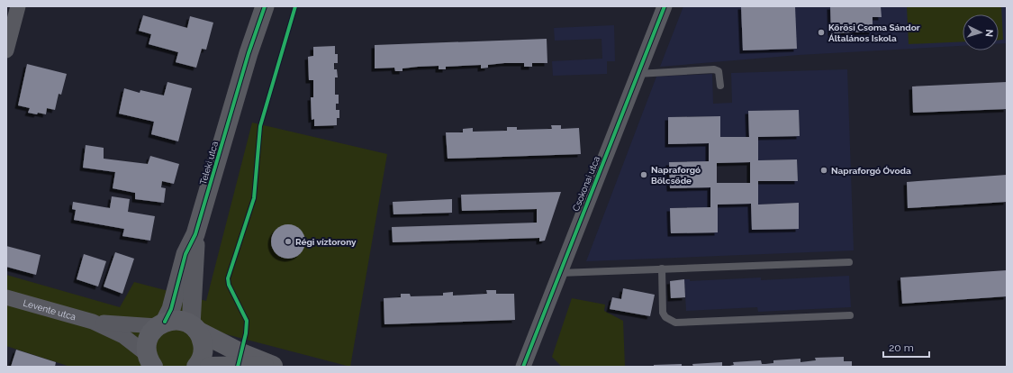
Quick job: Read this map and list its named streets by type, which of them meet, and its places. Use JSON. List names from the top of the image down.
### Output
{
  "streets": {
    "street": ["Teleki utca", "Csokonai utca", "Levente utca"]
  },
  "crossings": [
    ["Teleki utca", "Levente utca"]
  ],
  "places": [
    "Kőrösi Csoma Sándor Általános Iskola",
    "Napraforgó Óvoda",
    "Napraforgó Bölcsőde",
    "Régi víztorony"
  ],
  "scale_bar": "20 m",
  "north": "right"
}
